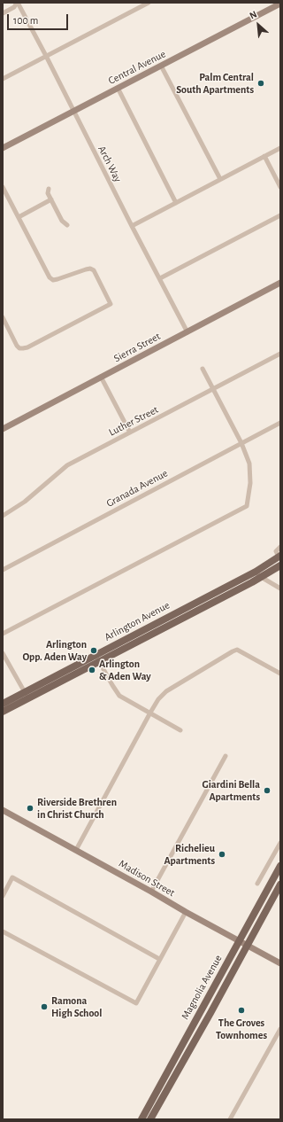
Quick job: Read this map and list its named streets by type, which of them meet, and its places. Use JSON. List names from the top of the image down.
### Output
{
  "streets": {
    "main road": [
      "Central Avenue",
      "Sierra Street",
      "Arlington Avenue",
      "Madison Street",
      "Magnolia Avenue"
    ],
    "street": ["Arch Way", "Luther Street", "Granada Avenue"]
  },
  "crossings": [
    ["Central Avenue", "Arch Way"],
    ["Arch Way", "Sierra Street"],
    ["Madison Street", "Magnolia Avenue"]
  ],
  "places": [
    "Palm Central South Apartments",
    "Arlington Opp. Aden Way",
    "Arlington & Aden Way",
    "Giardini Bella Apartments",
    "Riverside Brethren in Christ Church",
    "Richelieu Apartments",
    "Ramona High School",
    "The Groves Townhomes"
  ],
  "scale_bar": "100 m",
  "north": "top left"
}
